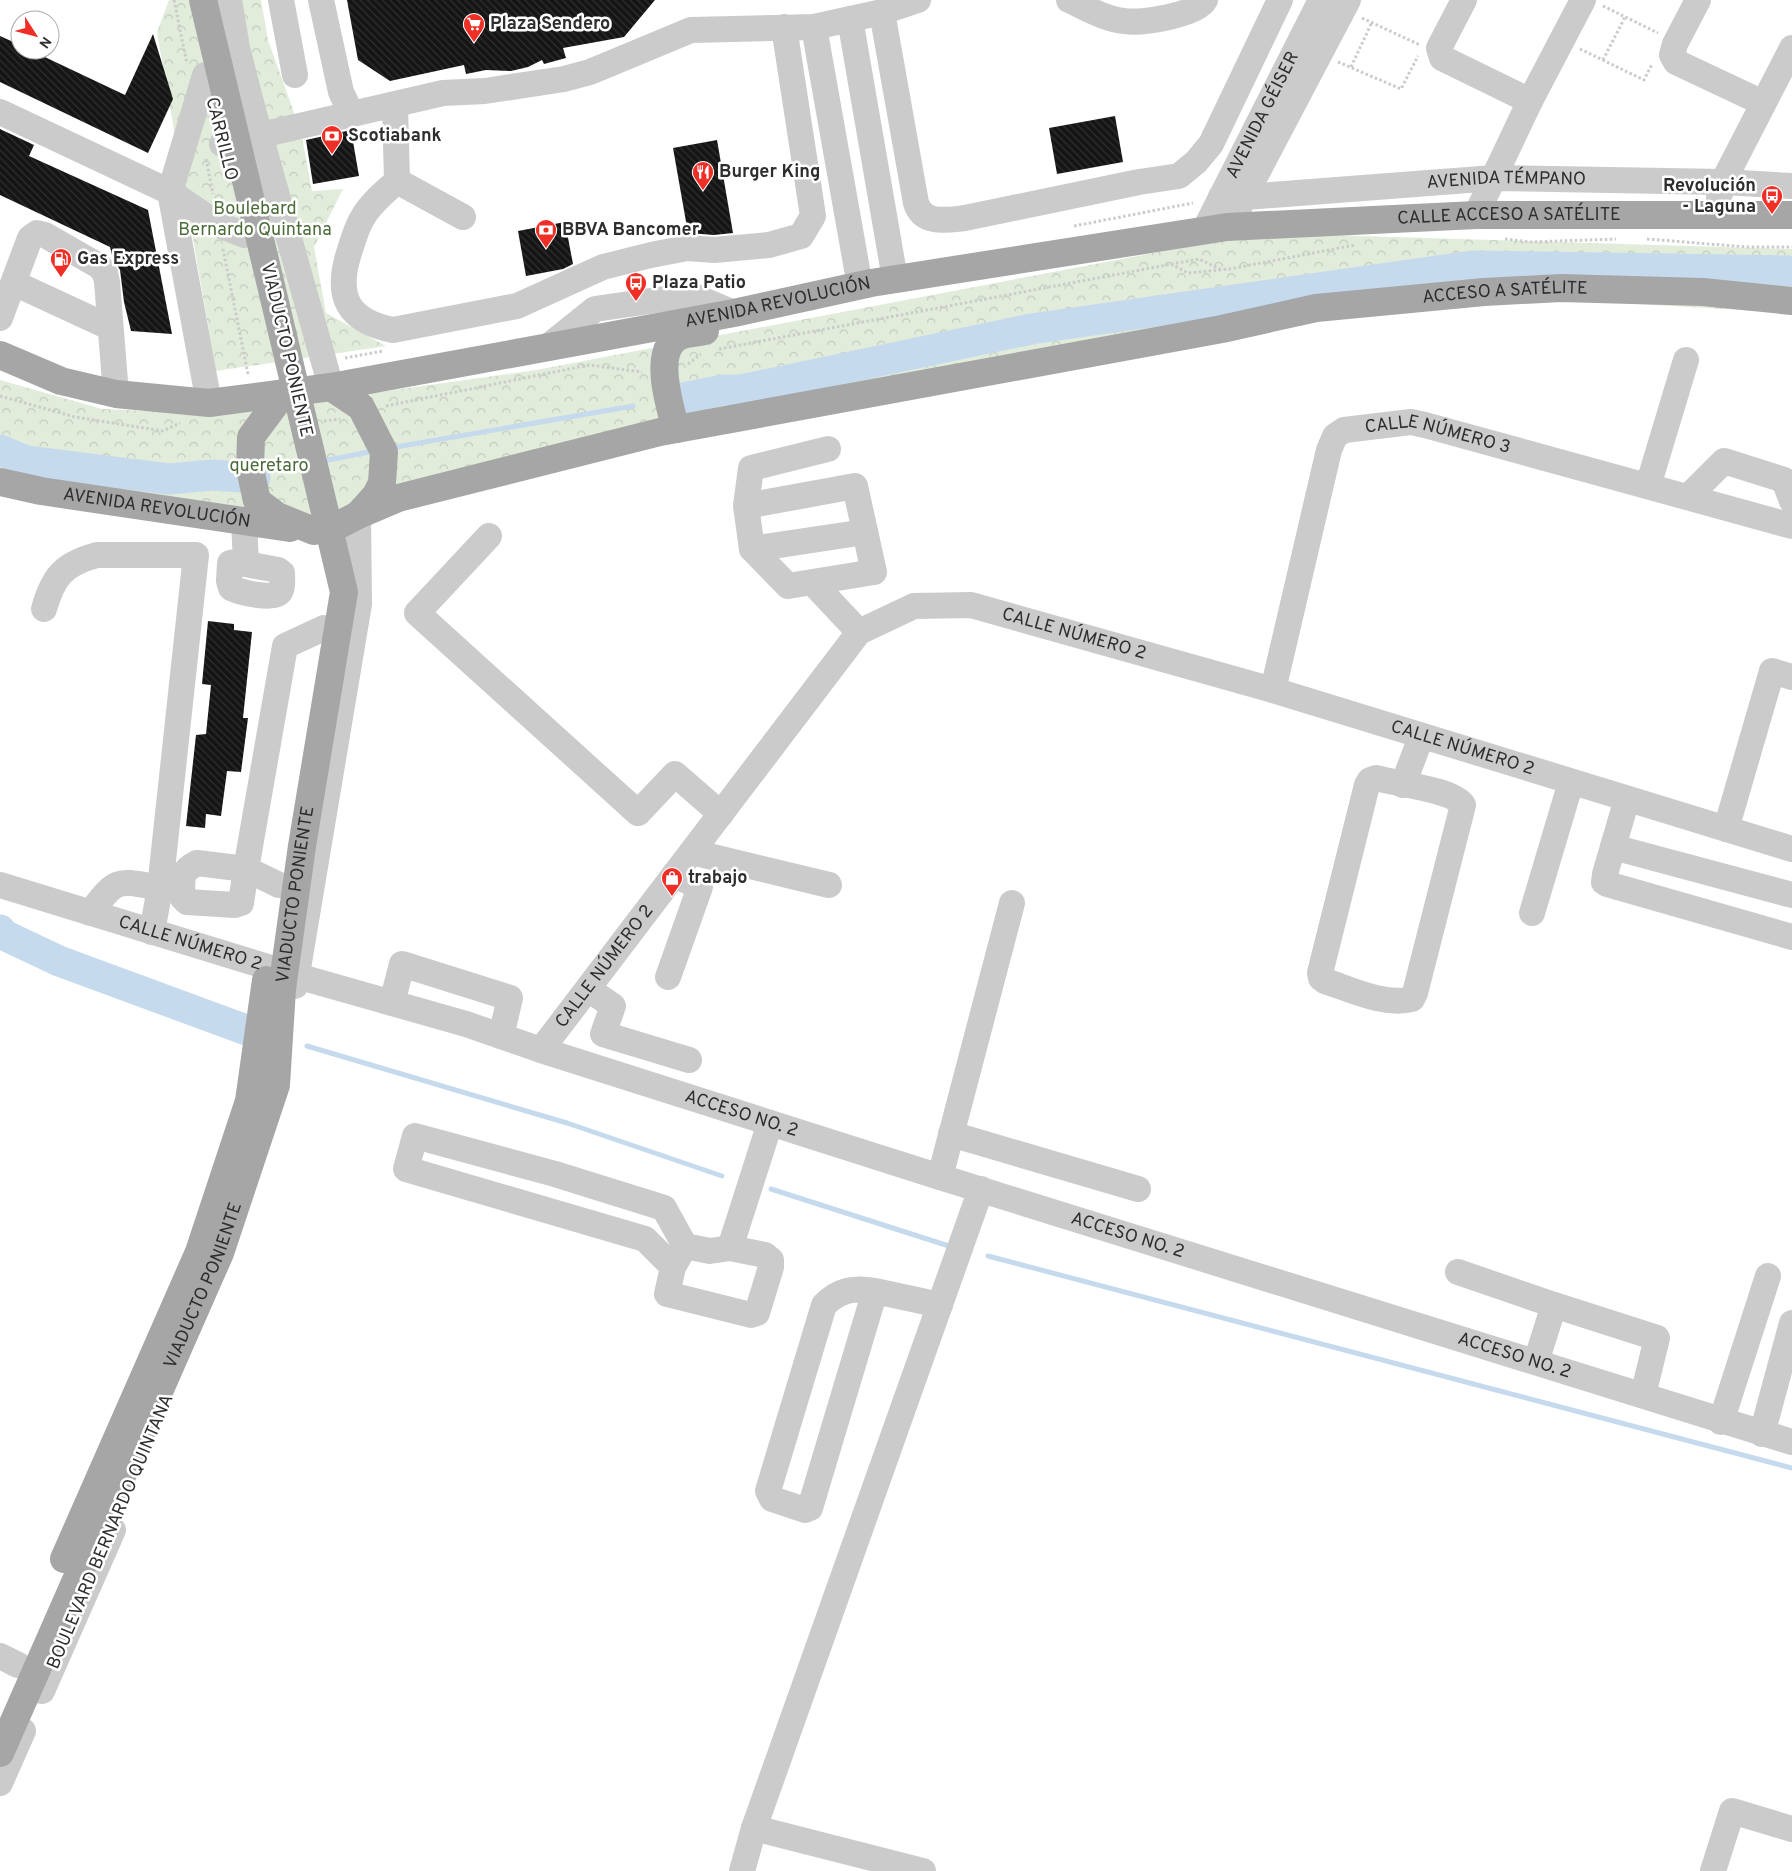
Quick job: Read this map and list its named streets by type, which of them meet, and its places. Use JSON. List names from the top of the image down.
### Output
{
  "streets": {
    "main road": [
      "CARRILLO",
      "CALLE ACCESO A SATÉLITE",
      "ACCESO A SATÉLITE",
      "AVENIDA REVOLUCIÓN",
      "VIADUCTO PONIENTE",
      "BOULEVARD BERNARDO QUINTANA"
    ],
    "street": [
      "AVENIDA GÉISER",
      "AVENIDA TÉMPANO",
      "CALLE NÚMERO 3",
      "CALLE NÚMERO 2",
      "ACCESO NO. 2"
    ]
  },
  "crossings": [
    ["AVENIDA GÉISER", "AVENIDA TÉMPANO"],
    ["AVENIDA GÉISER", "CALLE ACCESO A SATÉLITE"],
    ["AVENIDA GÉISER", "AVENIDA REVOLUCIÓN"],
    ["CARRILLO", "AVENIDA REVOLUCIÓN"],
    ["CARRILLO", "BOULEVARD BERNARDO QUINTANA"],
    ["CALLE ACCESO A SATÉLITE", "AVENIDA REVOLUCIÓN"],
    ["AVENIDA REVOLUCIÓN", "BOULEVARD BERNARDO QUINTANA"],
    ["CALLE NÚMERO 3", "CALLE NÚMERO 2"],
    ["CALLE NÚMERO 2", "ACCESO NO. 2"],
    ["CALLE NÚMERO 2", "BOULEVARD BERNARDO QUINTANA"]
  ],
  "parks": ["Boulebard Bernardo Quintana", "queretaro"],
  "places": {
    "supermarket": ["Plaza Sendero"],
    "bank": ["Scotiabank", "BBVA Bancomer"],
    "restaurant": ["Burger King"],
    "bus stop": ["Revolución - Laguna", "Plaza Patio"],
    "fuel station": ["Gas Express"],
    "shop": ["trabajo"]
  },
  "north": "bottom right"
}
